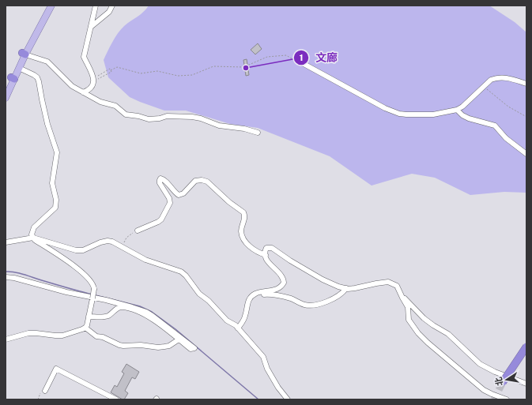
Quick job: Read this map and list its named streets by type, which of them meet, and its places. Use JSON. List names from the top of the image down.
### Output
{
  "places": ["文廊"],
  "north": "left"
}
